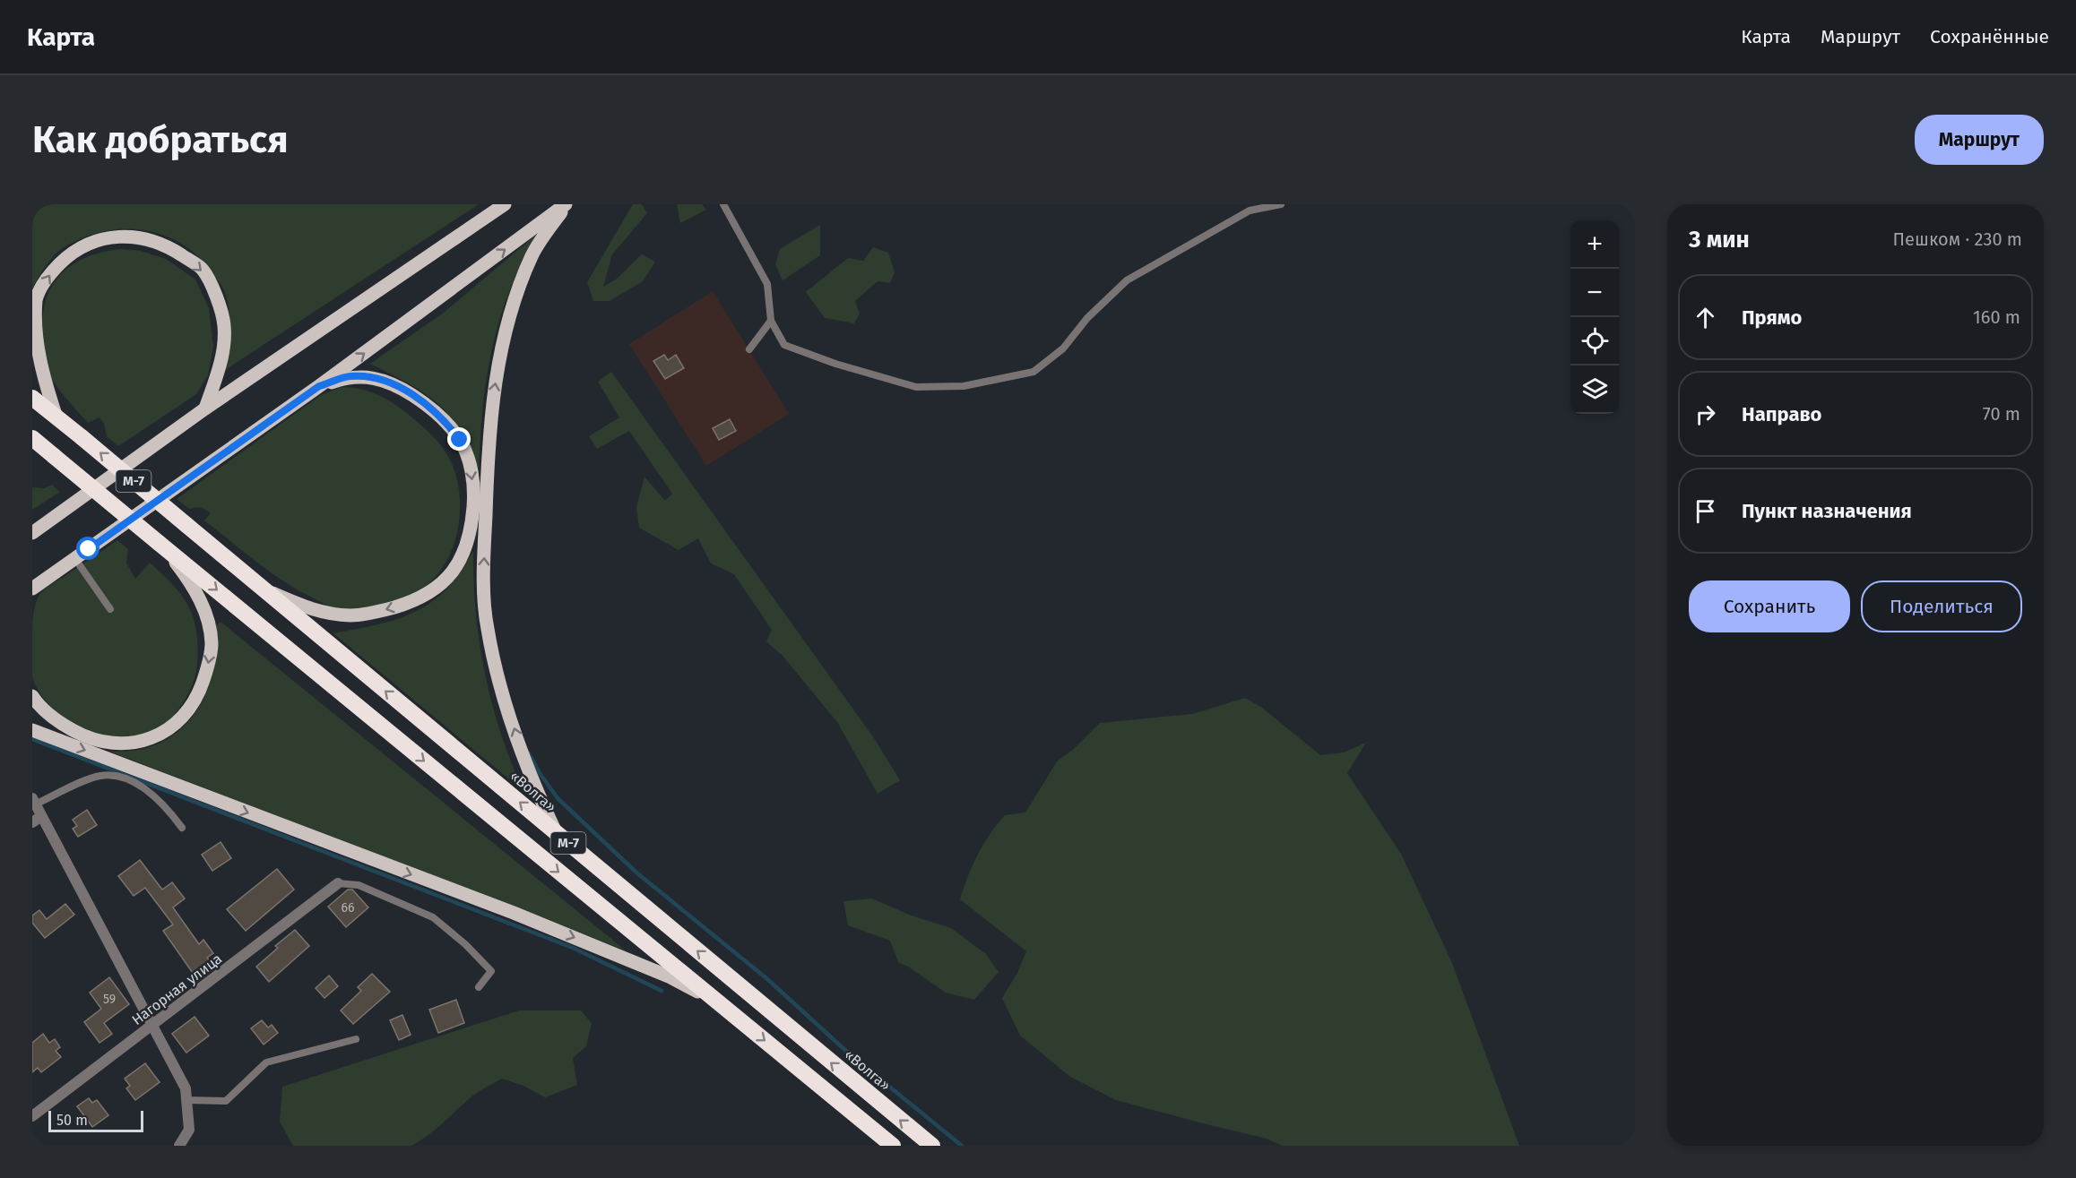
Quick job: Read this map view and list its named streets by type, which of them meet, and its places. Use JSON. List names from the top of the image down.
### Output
{
  "streets": {
    "highway": ["М-7", "«Волга»"],
    "street": ["Нагорная улица"]
  },
  "crossings": [
    ["М-7", "«Волга»"]
  ],
  "house_numbers": ["66", "59"],
  "scale_bar": "50 m",
  "page": {
    "header": "Карта",
    "nav": ["Карта", "Маршрут", "Сохранённые"],
    "buttons": [
      "Маршрут",
      ["Сохранить", "Поделиться"]
    ],
    "title": "Как добраться",
    "heading": ["3 мин", "Пешком · 230 m"],
    "map_buttons": ["+", "−"],
    "list": [
      ["Прямо", "160 m"],
      ["Направо", "70 m"],
      "Пункт назначения"
    ],
    "scale": "50 m"
  }
}
